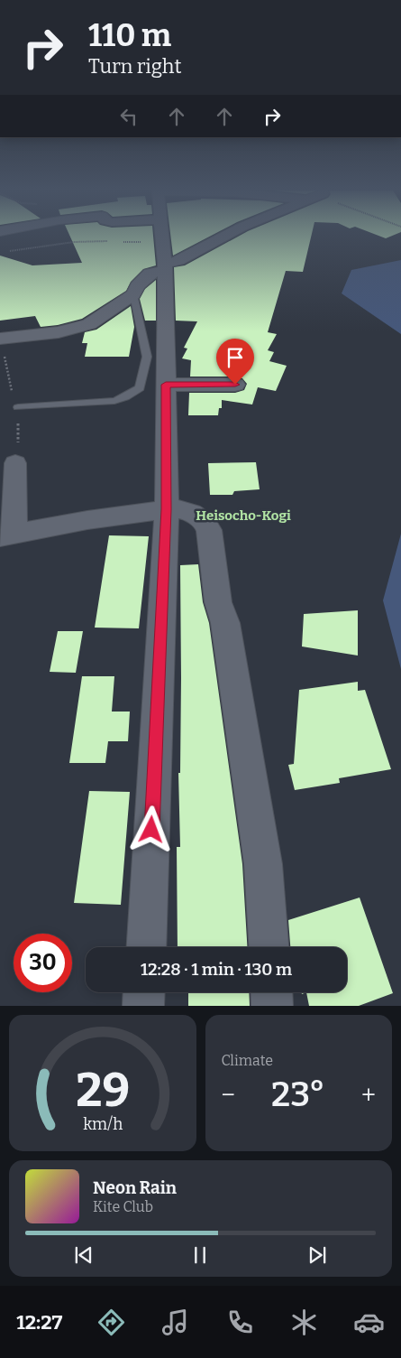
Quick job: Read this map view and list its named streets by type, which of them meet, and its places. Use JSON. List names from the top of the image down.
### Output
{
  "districts": ["Heisocho-Kogi"],
  "page": {
    "turn": ["110 m", "Turn right"],
    "limit": "30",
    "trip": "12:28 · 1 min · 130 m",
    "tile": "Climate",
    "heat": ["−", "23°", "+"],
    "song": ["Neon Rain", "Kite Club"],
    "tabs": "12:27",
    "gauge": ["29", "km/h"]
  }
}
